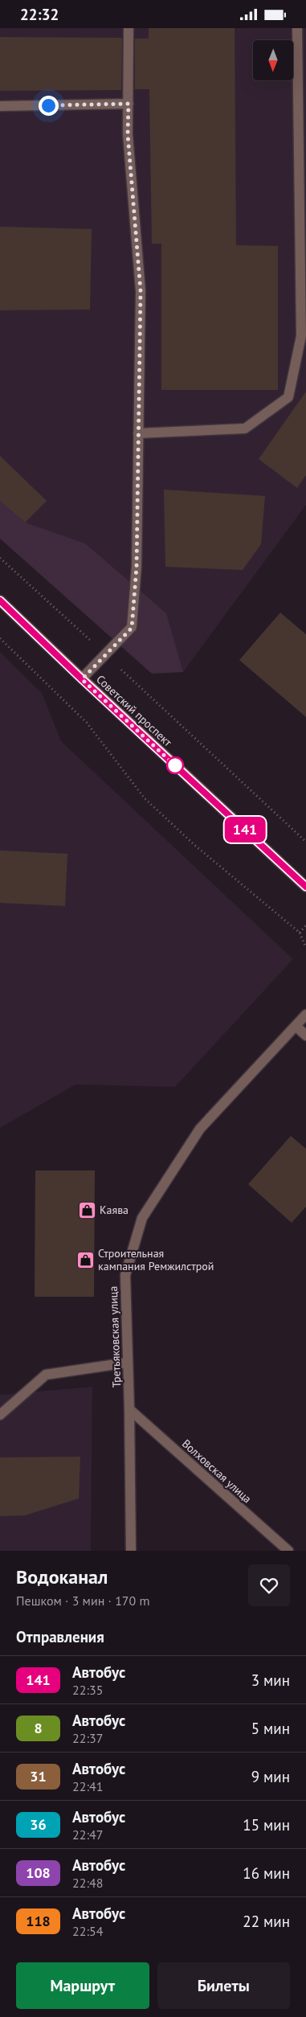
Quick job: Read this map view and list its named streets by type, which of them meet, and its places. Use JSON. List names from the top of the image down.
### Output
{
  "streets": {
    "main road": ["Советский проспект"],
    "street": ["Третьяковская улица", "Волховская улица"]
  },
  "crossings": [
    ["Третьяковская улица", "Волховская улица"]
  ],
  "places": {
    "shop": ["Каява", "Строительная кампания Ремжилстрой"]
  },
  "lines": ["bus line 141"],
  "north": "bottom",
  "page": {
    "status": "22:32",
    "on_map": "141",
    "heading": [
      ["Водоканал", "Пешком · 3 мин · 170 m"],
      "Отправления"
    ],
    "list": [
      {
        "mark": "141",
        "name": "Автобус",
        "note": "22:35",
        "value": "3 мин"
      },
      {
        "mark": "8",
        "name": "Автобус",
        "note": "22:37",
        "value": "5 мин"
      },
      {
        "mark": "31",
        "name": "Автобус",
        "note": "22:41",
        "value": "9 мин"
      },
      {
        "mark": "36",
        "name": "Автобус",
        "note": "22:47",
        "value": "15 мин"
      },
      {
        "mark": "108",
        "name": "Автобус",
        "note": "22:48",
        "value": "16 мин"
      },
      {
        "mark": "118",
        "name": "Автобус",
        "note": "22:54",
        "value": "22 мин"
      }
    ],
    "buttons": ["Маршрут", "Билеты"]
  }
}
